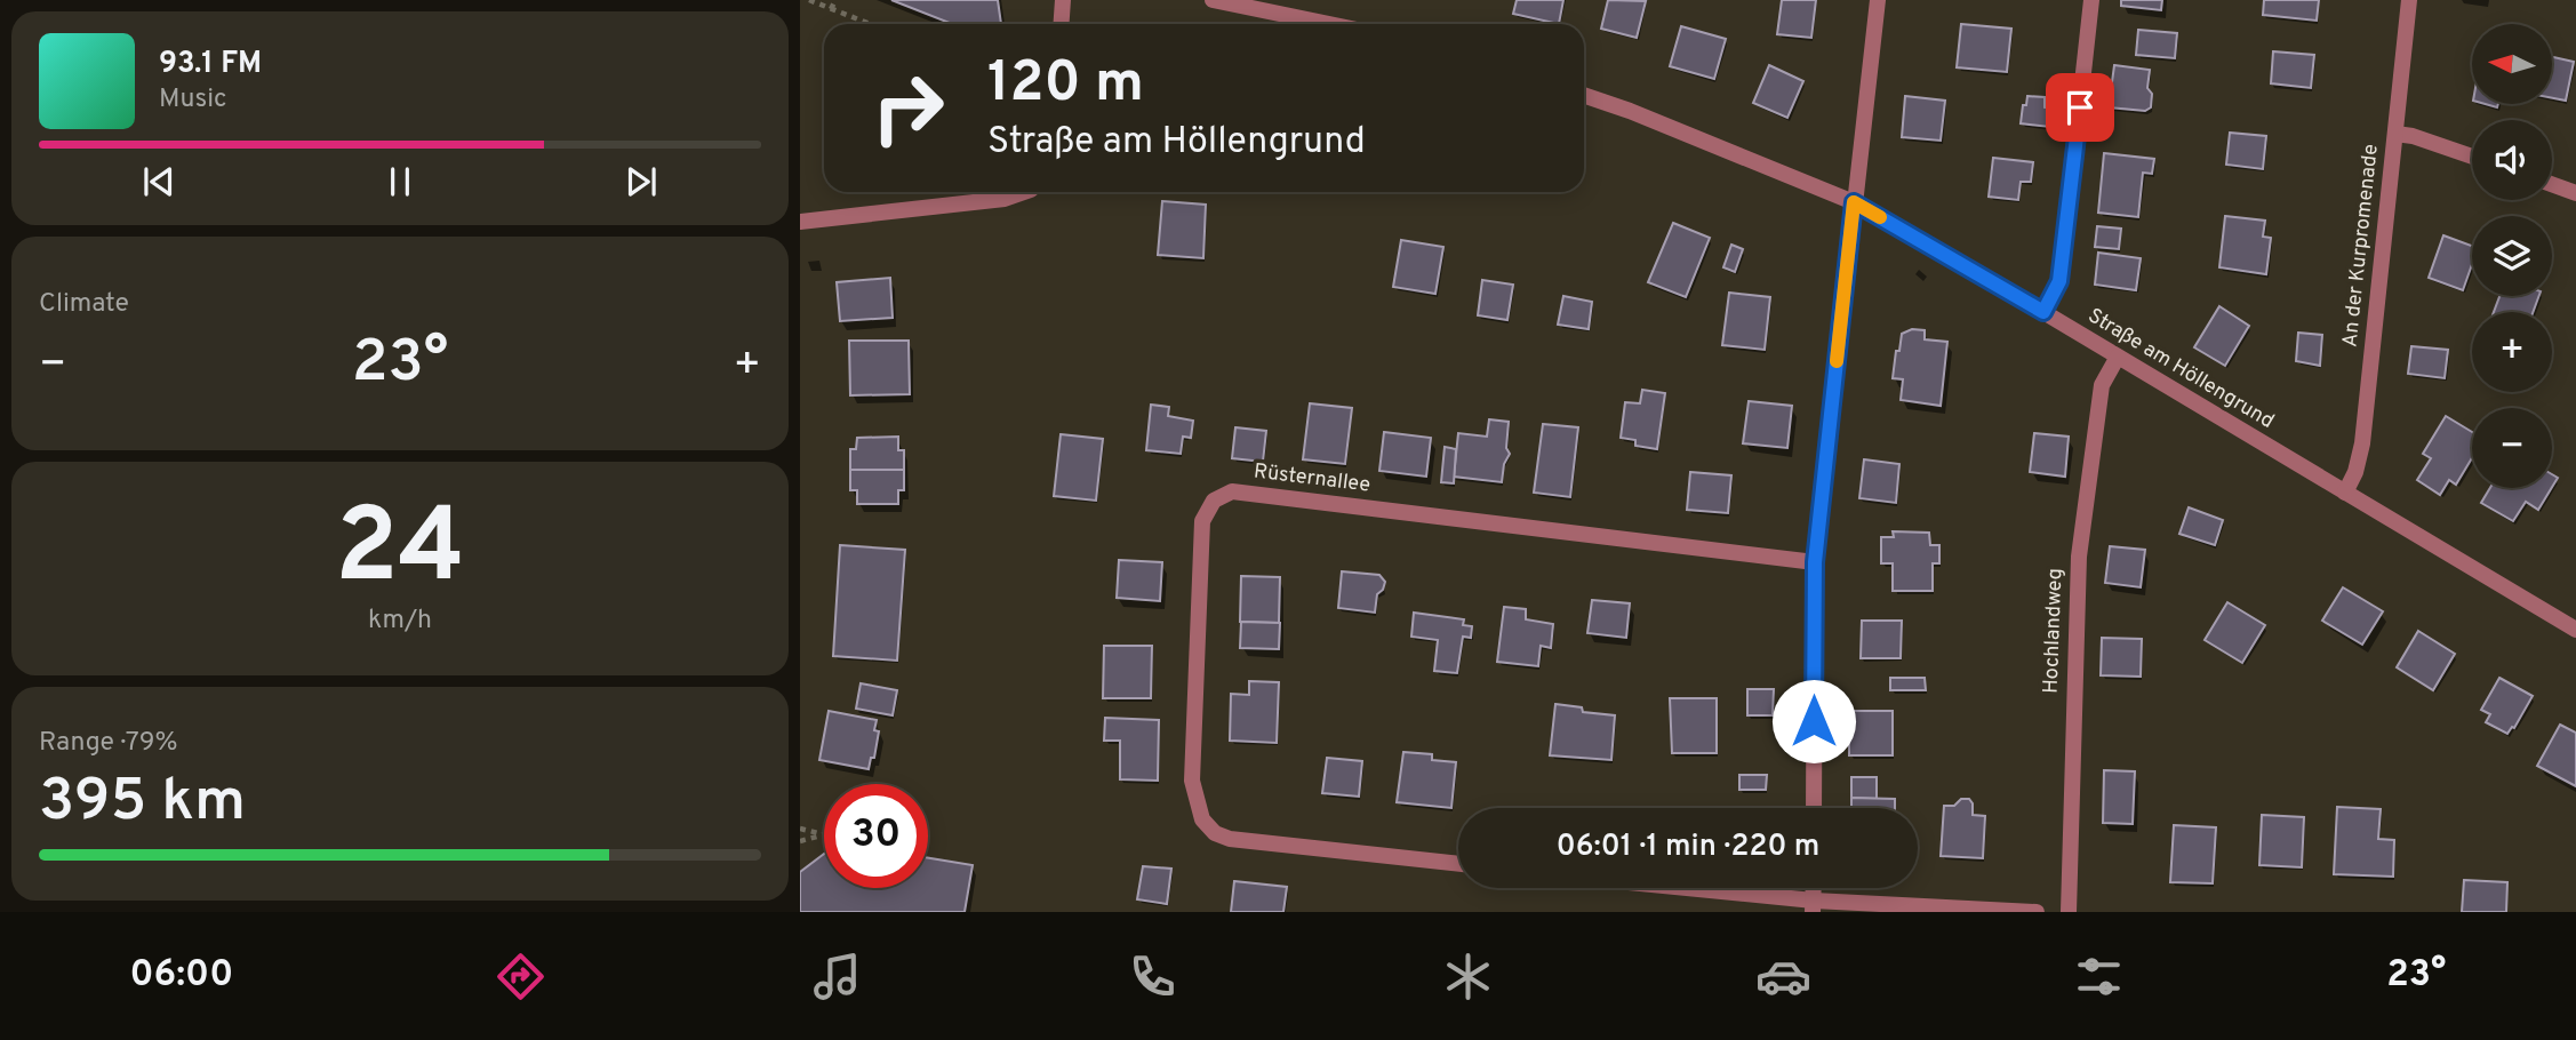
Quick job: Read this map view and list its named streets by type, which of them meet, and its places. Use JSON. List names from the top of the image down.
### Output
{
  "streets": {
    "street": [
      "An der Kurpromenade",
      "Straße am Höllengrund",
      "Rüsternallee",
      "Hochlandweg"
    ]
  },
  "crossings": [
    ["An der Kurpromenade", "Straße am Höllengrund"],
    ["Straße am Höllengrund", "Hochlandweg"]
  ],
  "north": "left",
  "page": {
    "map_buttons": ["+", "−"],
    "turn": ["120 m", "Straße am Höllengrund"],
    "song": ["93.1 FM", "Music"],
    "tile": [
      "Climate",
      ["24", "km/h"],
      ["Range · 79%", "395 km"]
    ],
    "heat": ["−", "23°", "+"],
    "limit": "30",
    "trip": "06:01 · 1 min · 220 m",
    "tabs": ["06:00", "23°"]
  }
}
